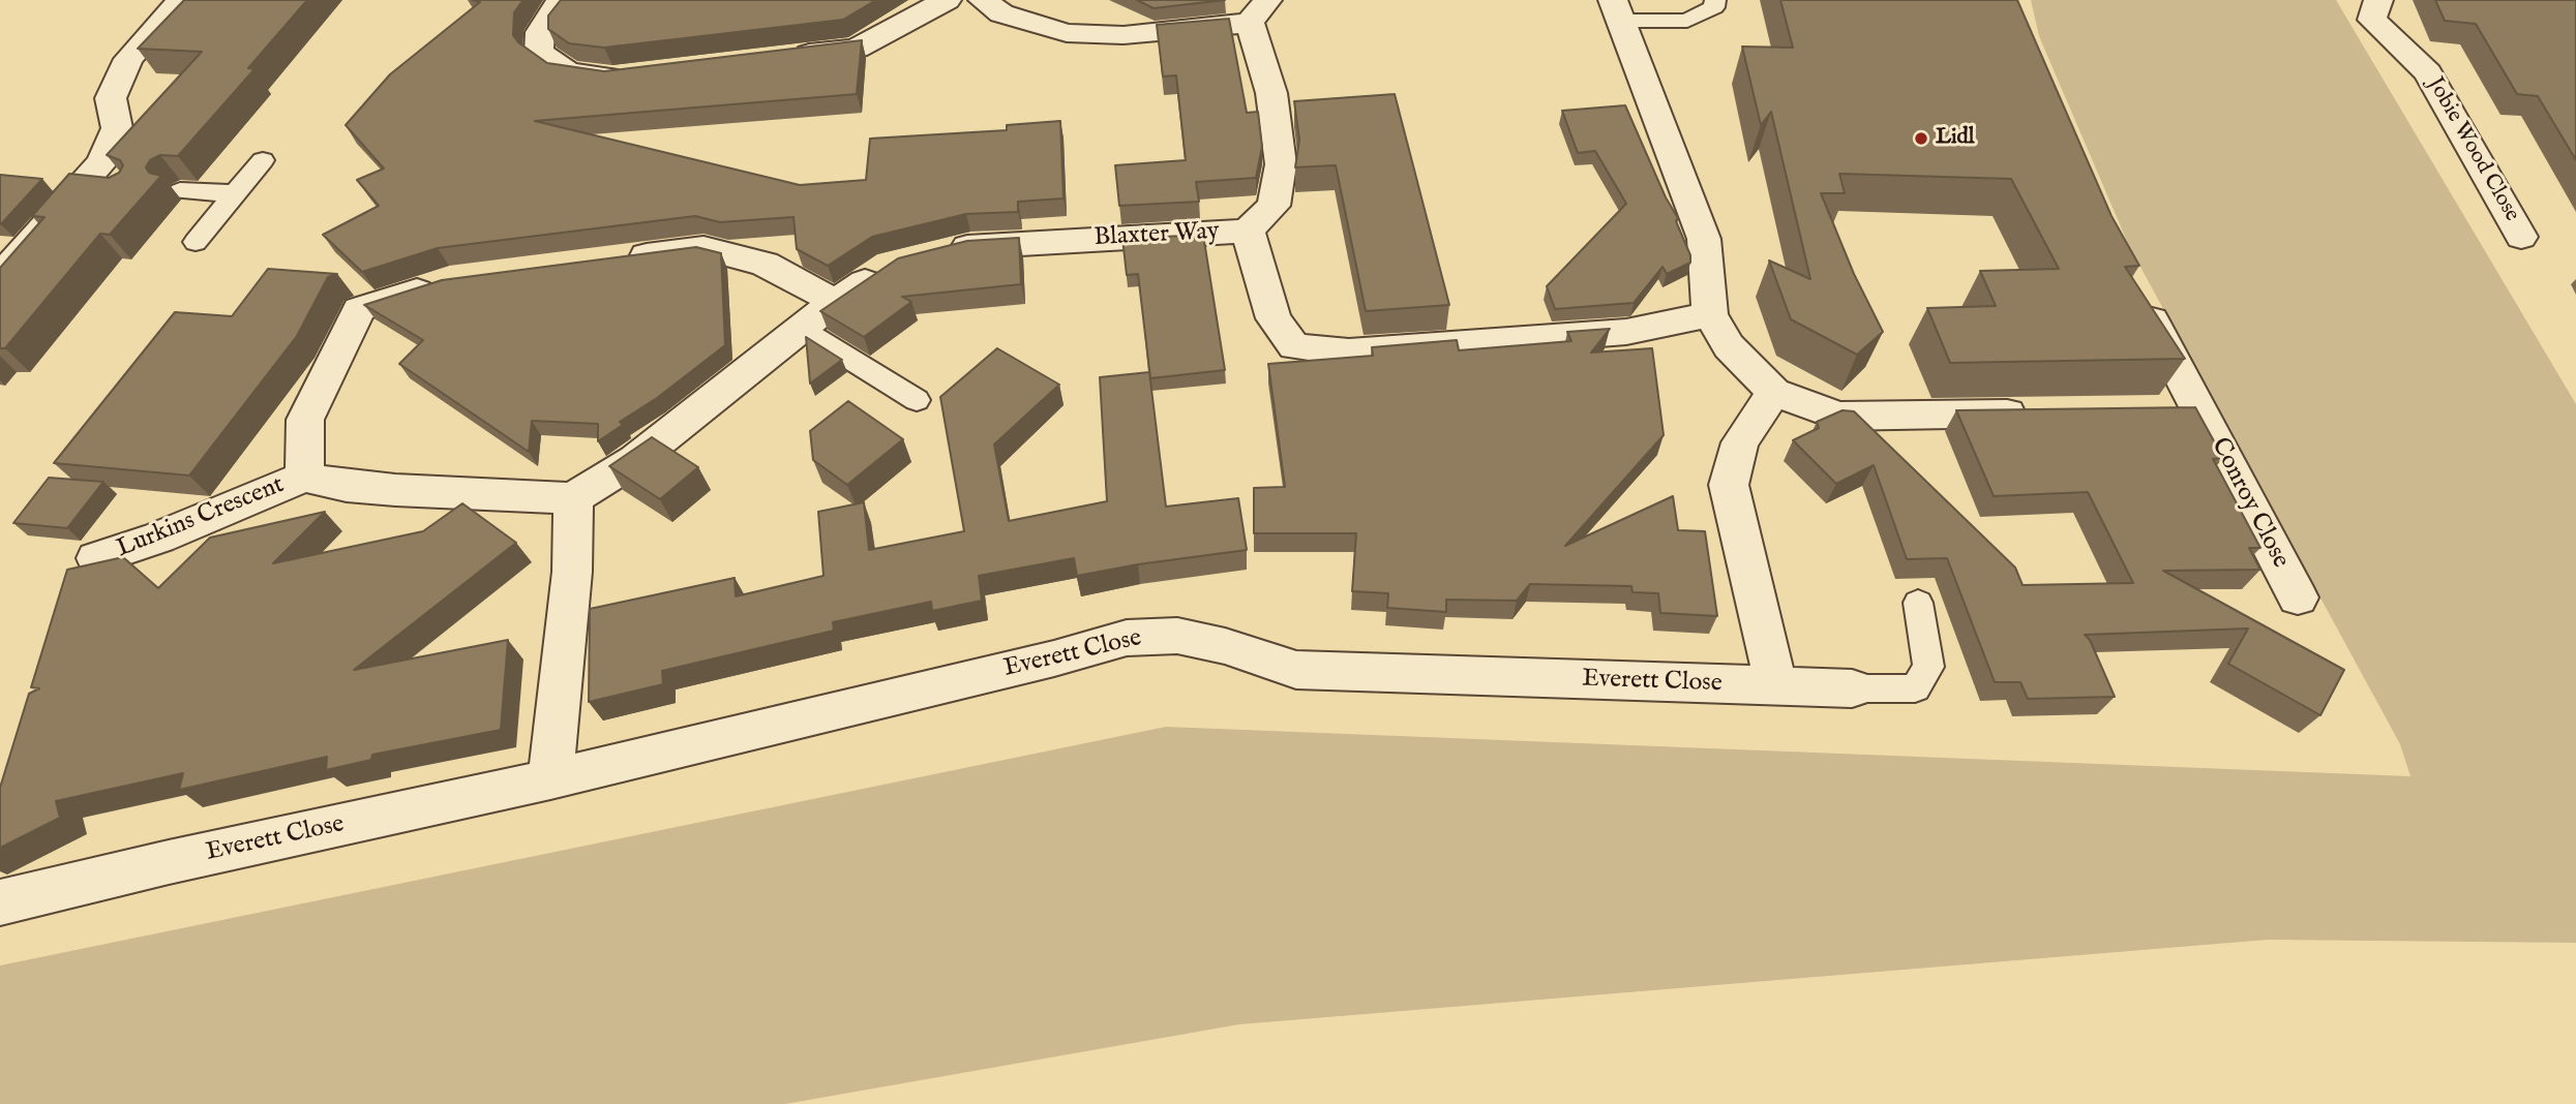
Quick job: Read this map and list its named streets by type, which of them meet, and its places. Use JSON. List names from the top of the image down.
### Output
{
  "streets": {
    "street": [
      "Jobie Wood Close",
      "Blaxter Way",
      "Conroy Close",
      "Lurkins Crescent",
      "Everett Close"
    ]
  },
  "places": ["Lidl"]
}
